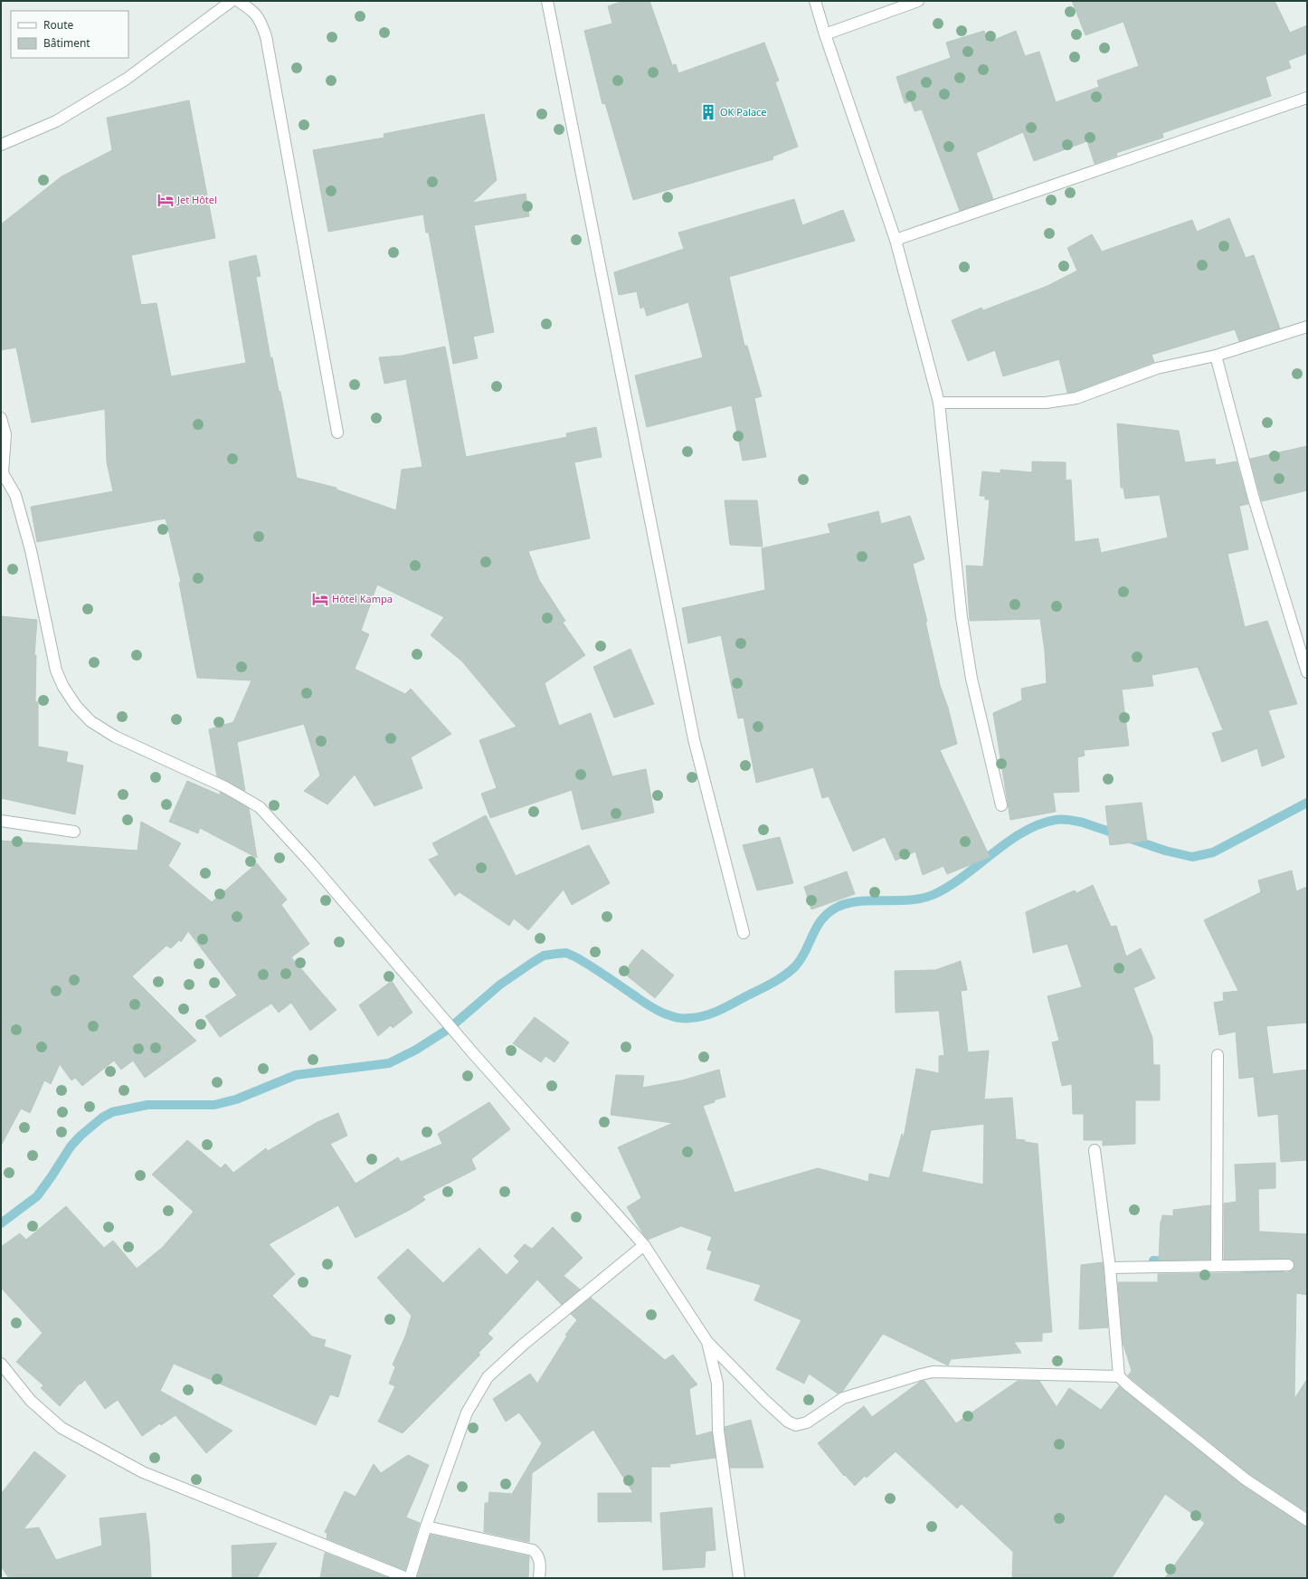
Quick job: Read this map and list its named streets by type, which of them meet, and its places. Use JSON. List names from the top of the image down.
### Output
{
  "places": {
    "building": ["OK Palace"],
    "hotel": ["Jet Hôtel", "Hôtel Kampa"]
  },
  "legend": ["Route", "Bâtiment"]
}
